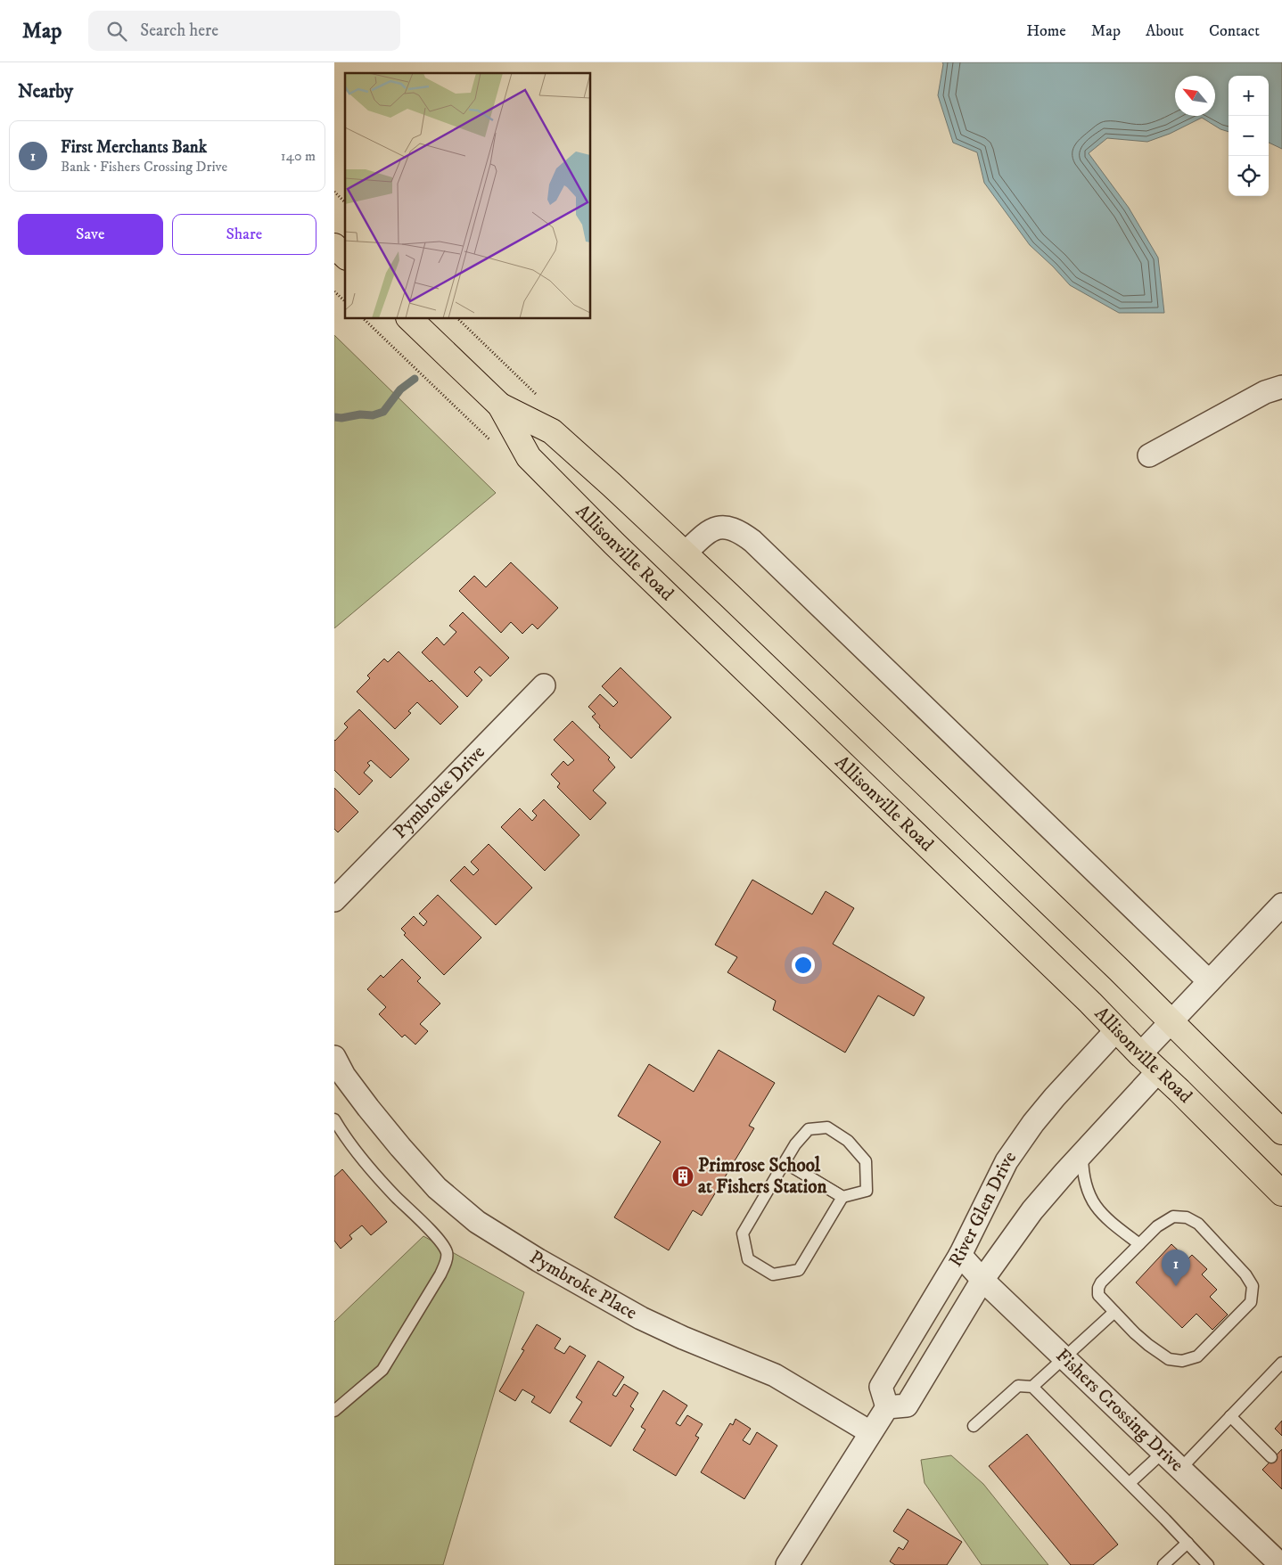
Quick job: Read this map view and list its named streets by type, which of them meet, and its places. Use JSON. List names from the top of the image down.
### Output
{
  "streets": {
    "main road": ["Allisonville Road"],
    "street": [
      "Pymbroke Drive",
      "River Glen Drive",
      "Pymbroke Place",
      "Fishers Crossing Drive"
    ]
  },
  "crossings": [
    ["Allisonville Road", "River Glen Drive"],
    ["River Glen Drive", "Fishers Crossing Drive"]
  ],
  "places": {
    "building": ["Primrose School at Fishers Station"]
  },
  "north": "top left",
  "page": {
    "header": "Map",
    "search": "Search here",
    "nav": [
      "Home",
      "Map",
      "About",
      "Contact"
    ],
    "heading": "Nearby",
    "map_buttons": ["+", "−"],
    "list": [
      {
        "mark": "1",
        "name": "First Merchants Bank",
        "note": "Bank · Fishers Crossing Drive",
        "value": "140 m"
      }
    ],
    "buttons": ["Save", "Share"],
    "pins": "1"
  }
}
